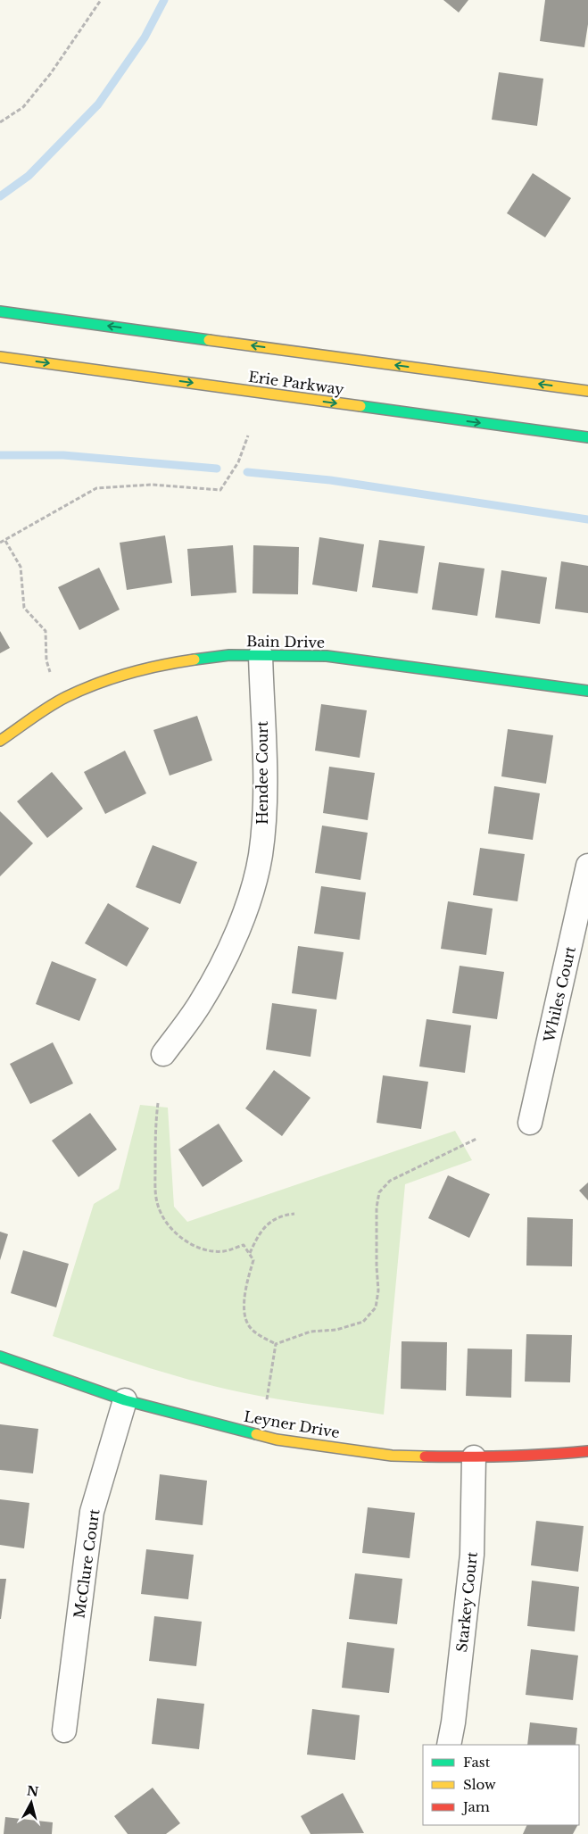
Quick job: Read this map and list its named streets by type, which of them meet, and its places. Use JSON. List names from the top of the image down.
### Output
{
  "streets": {
    "street": [
      "Erie Parkway",
      "Bain Drive",
      "Hendee Court",
      "Whiles Court",
      "Leyner Drive",
      "McClure Court",
      "Starkey Court"
    ]
  },
  "crossings": [
    ["Bain Drive", "Hendee Court"],
    ["Leyner Drive", "McClure Court"],
    ["Leyner Drive", "Starkey Court"]
  ],
  "legend": ["Fast", "Slow", "Jam"],
  "north": "top"
}
